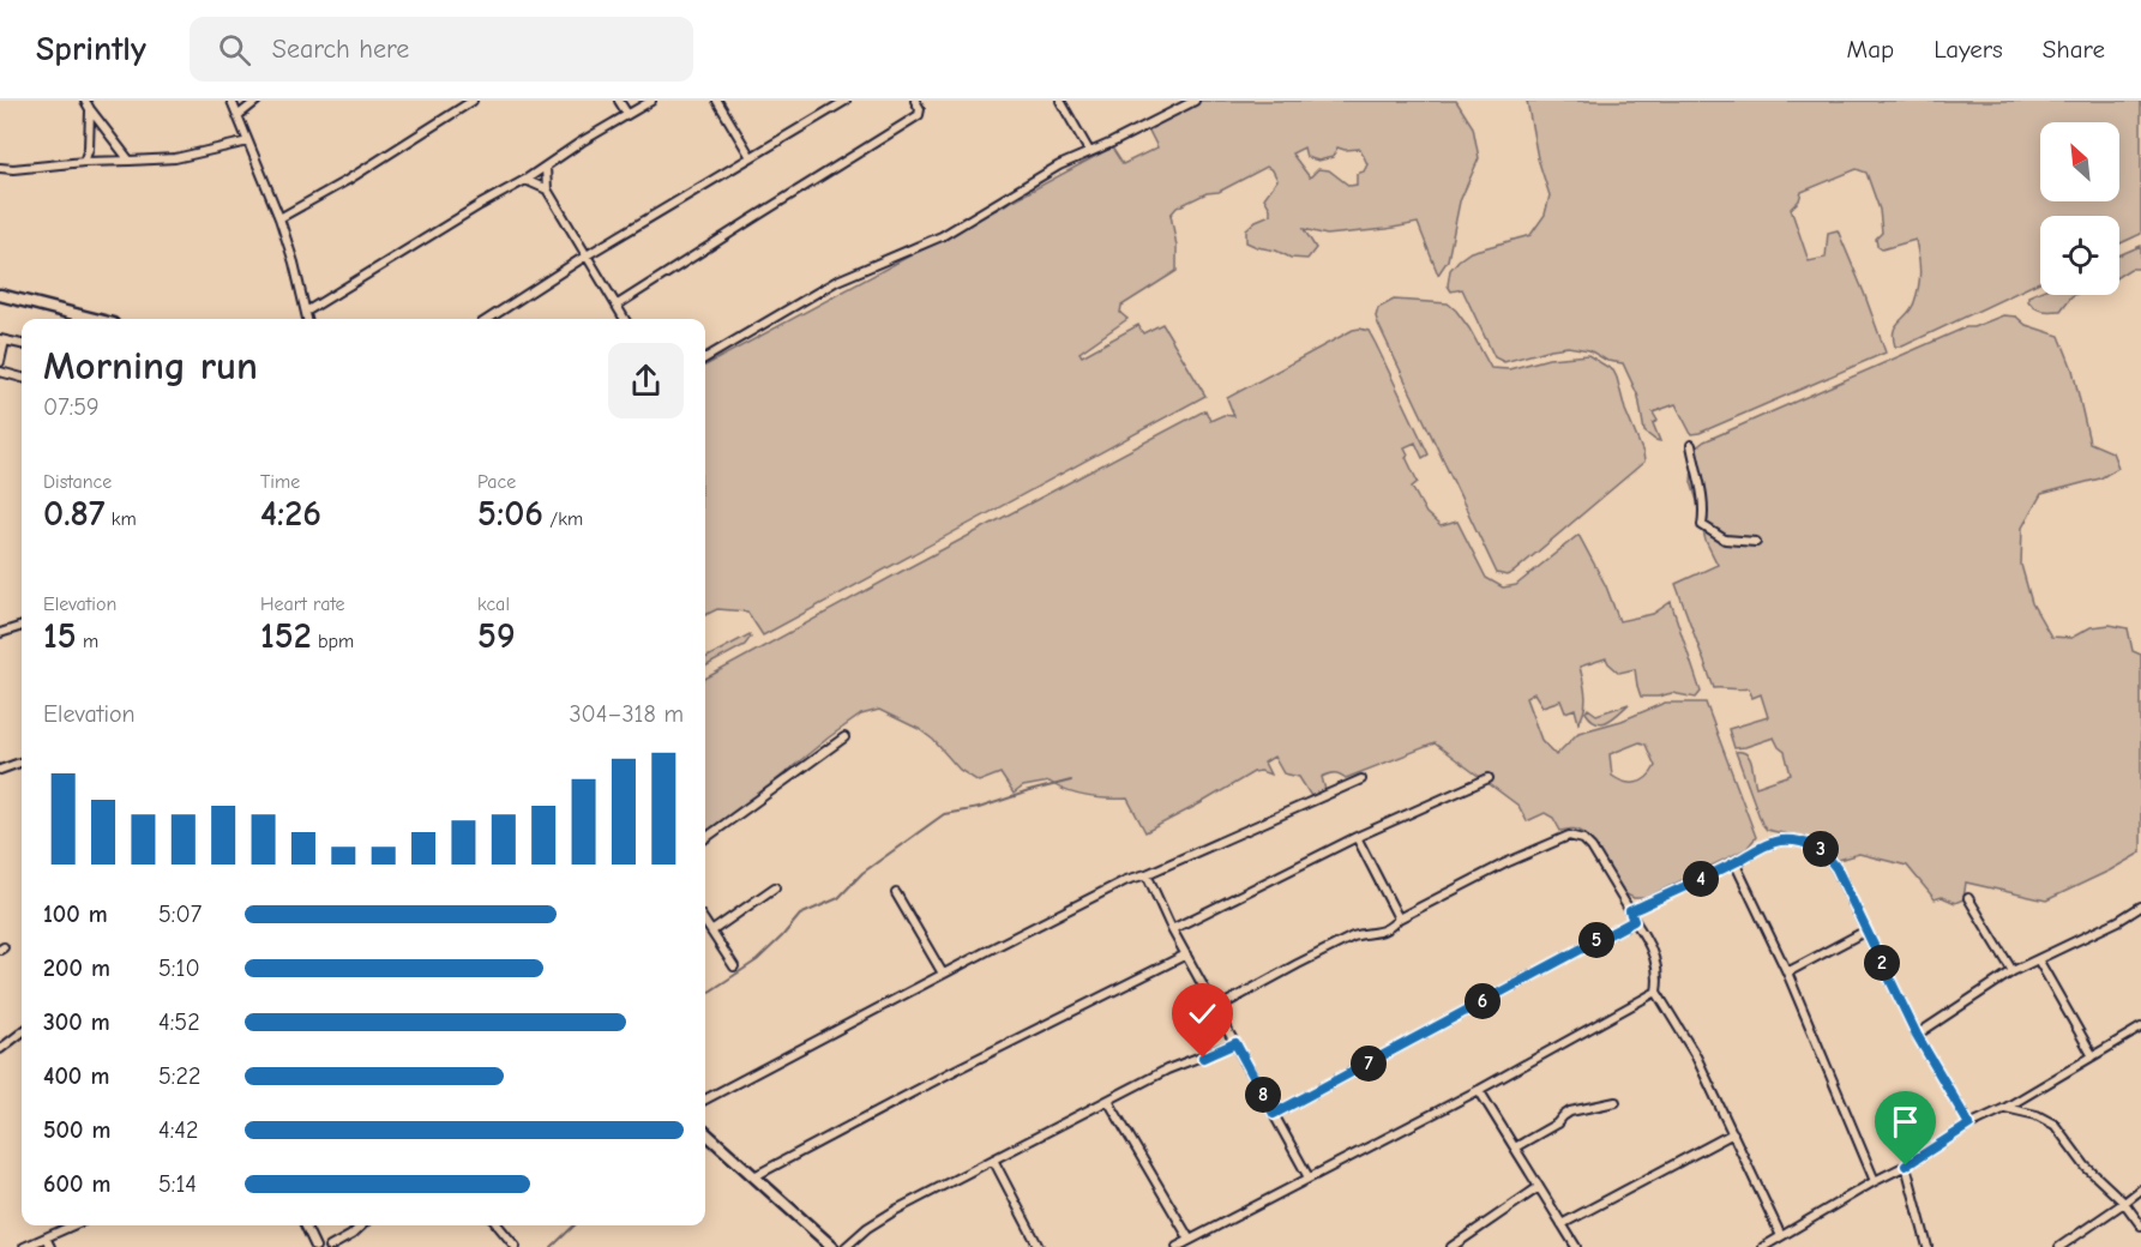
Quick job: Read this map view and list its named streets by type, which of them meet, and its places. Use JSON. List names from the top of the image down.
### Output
{
  "north": "top left",
  "page": {
    "header": "Sprintly",
    "search": "Search here",
    "nav": ["Map", "Layers", "Share"],
    "heading": ["Morning run", "07:59"],
    "stats": [
      ["Distance", "0.87 km"],
      ["Time", "4:26"],
      ["Pace", "5:06 /km"],
      ["Elevation", "15 m"],
      ["Heart rate", "152 bpm"],
      ["kcal", "59"]
    ],
    "chart": ["Elevation", "304–318 m"],
    "pins": [
      "3",
      "4",
      "5",
      "2",
      "6",
      "7",
      "8"
    ],
    "list": [
      {
        "name": "100 m",
        "note": "5:07"
      },
      {
        "name": "200 m",
        "note": "5:10"
      },
      {
        "name": "300 m",
        "note": "4:52"
      },
      {
        "name": "400 m",
        "note": "5:22"
      },
      {
        "name": "500 m",
        "note": "4:42"
      },
      {
        "name": "600 m",
        "note": "5:14"
      }
    ]
  }
}
